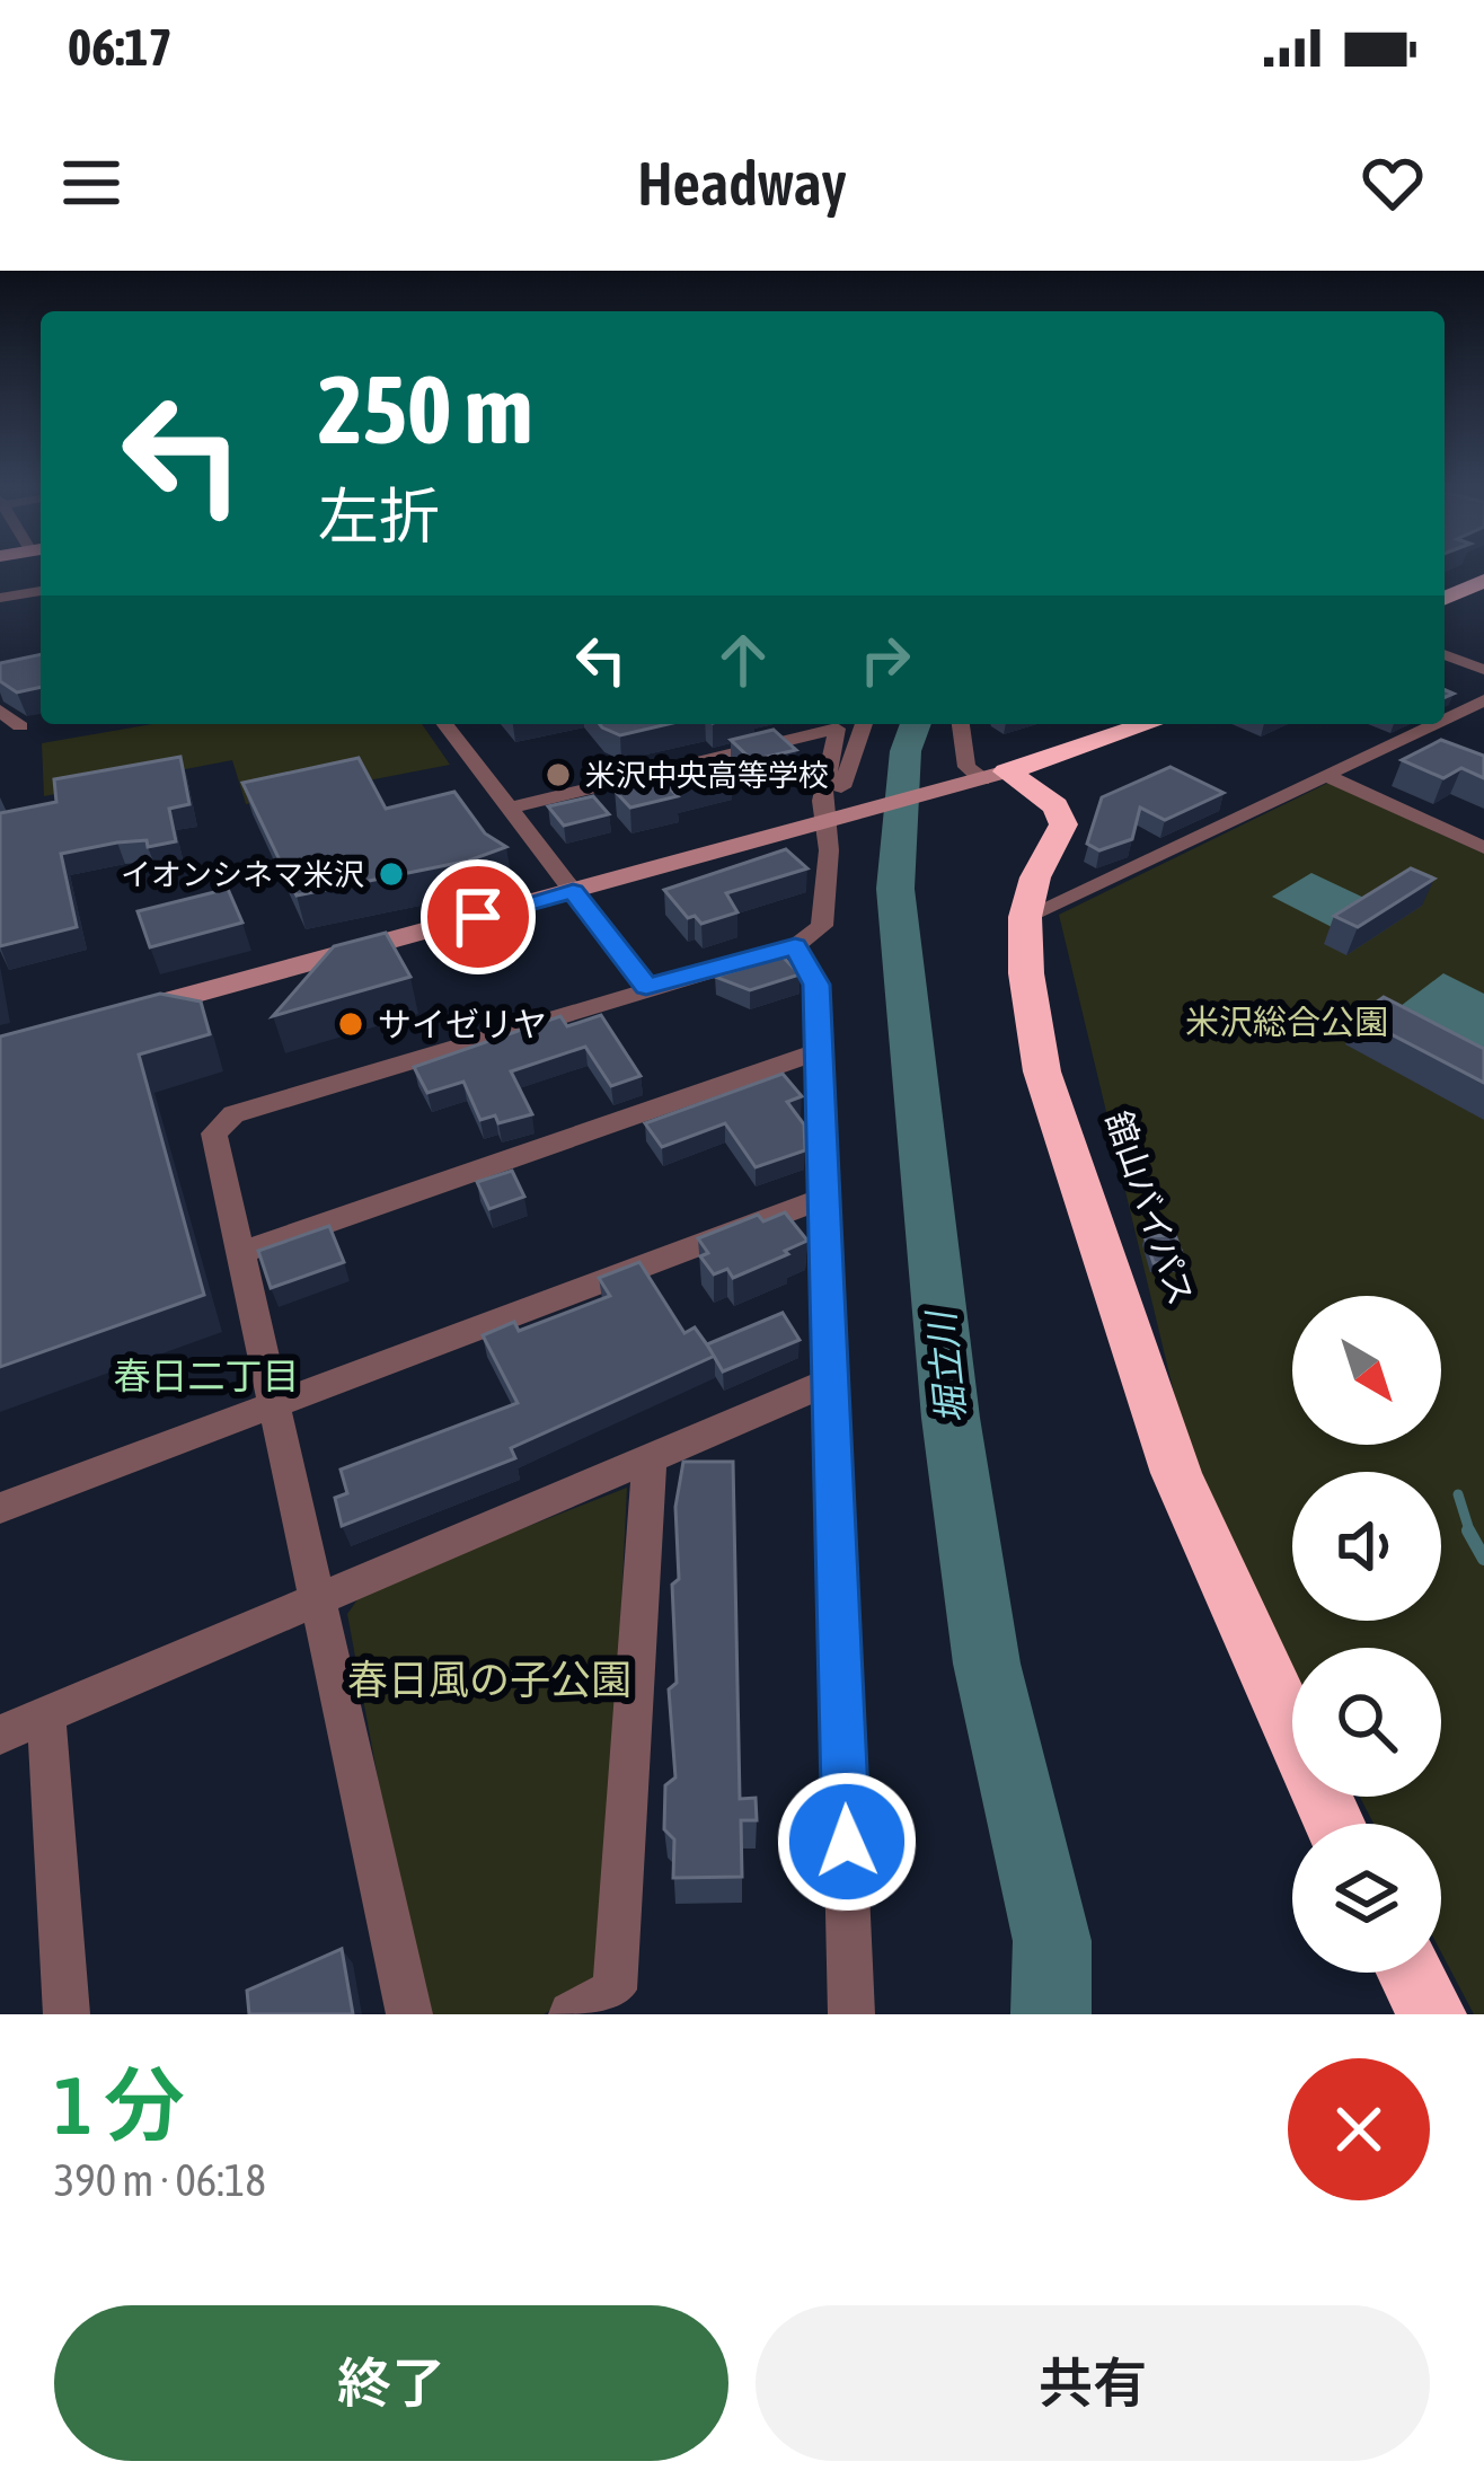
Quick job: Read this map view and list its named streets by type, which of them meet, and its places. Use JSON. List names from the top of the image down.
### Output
{
  "streets": {
    "highway": ["舘山バイパス"]
  },
  "districts": ["春日二丁目"],
  "water": ["堀立川"],
  "parks": ["米沢総合公園", "春日風の子公園"],
  "places": ["米沢中央高等学校", "イオンシネマ米沢", "サイゼリヤ"],
  "north": "bottom right",
  "page": {
    "status": "06:17",
    "header": "Headway",
    "turn": ["250 m", "左折"],
    "heading": ["1 分", "390 m · 06:18"],
    "buttons": ["終了", "共有"]
  }
}
